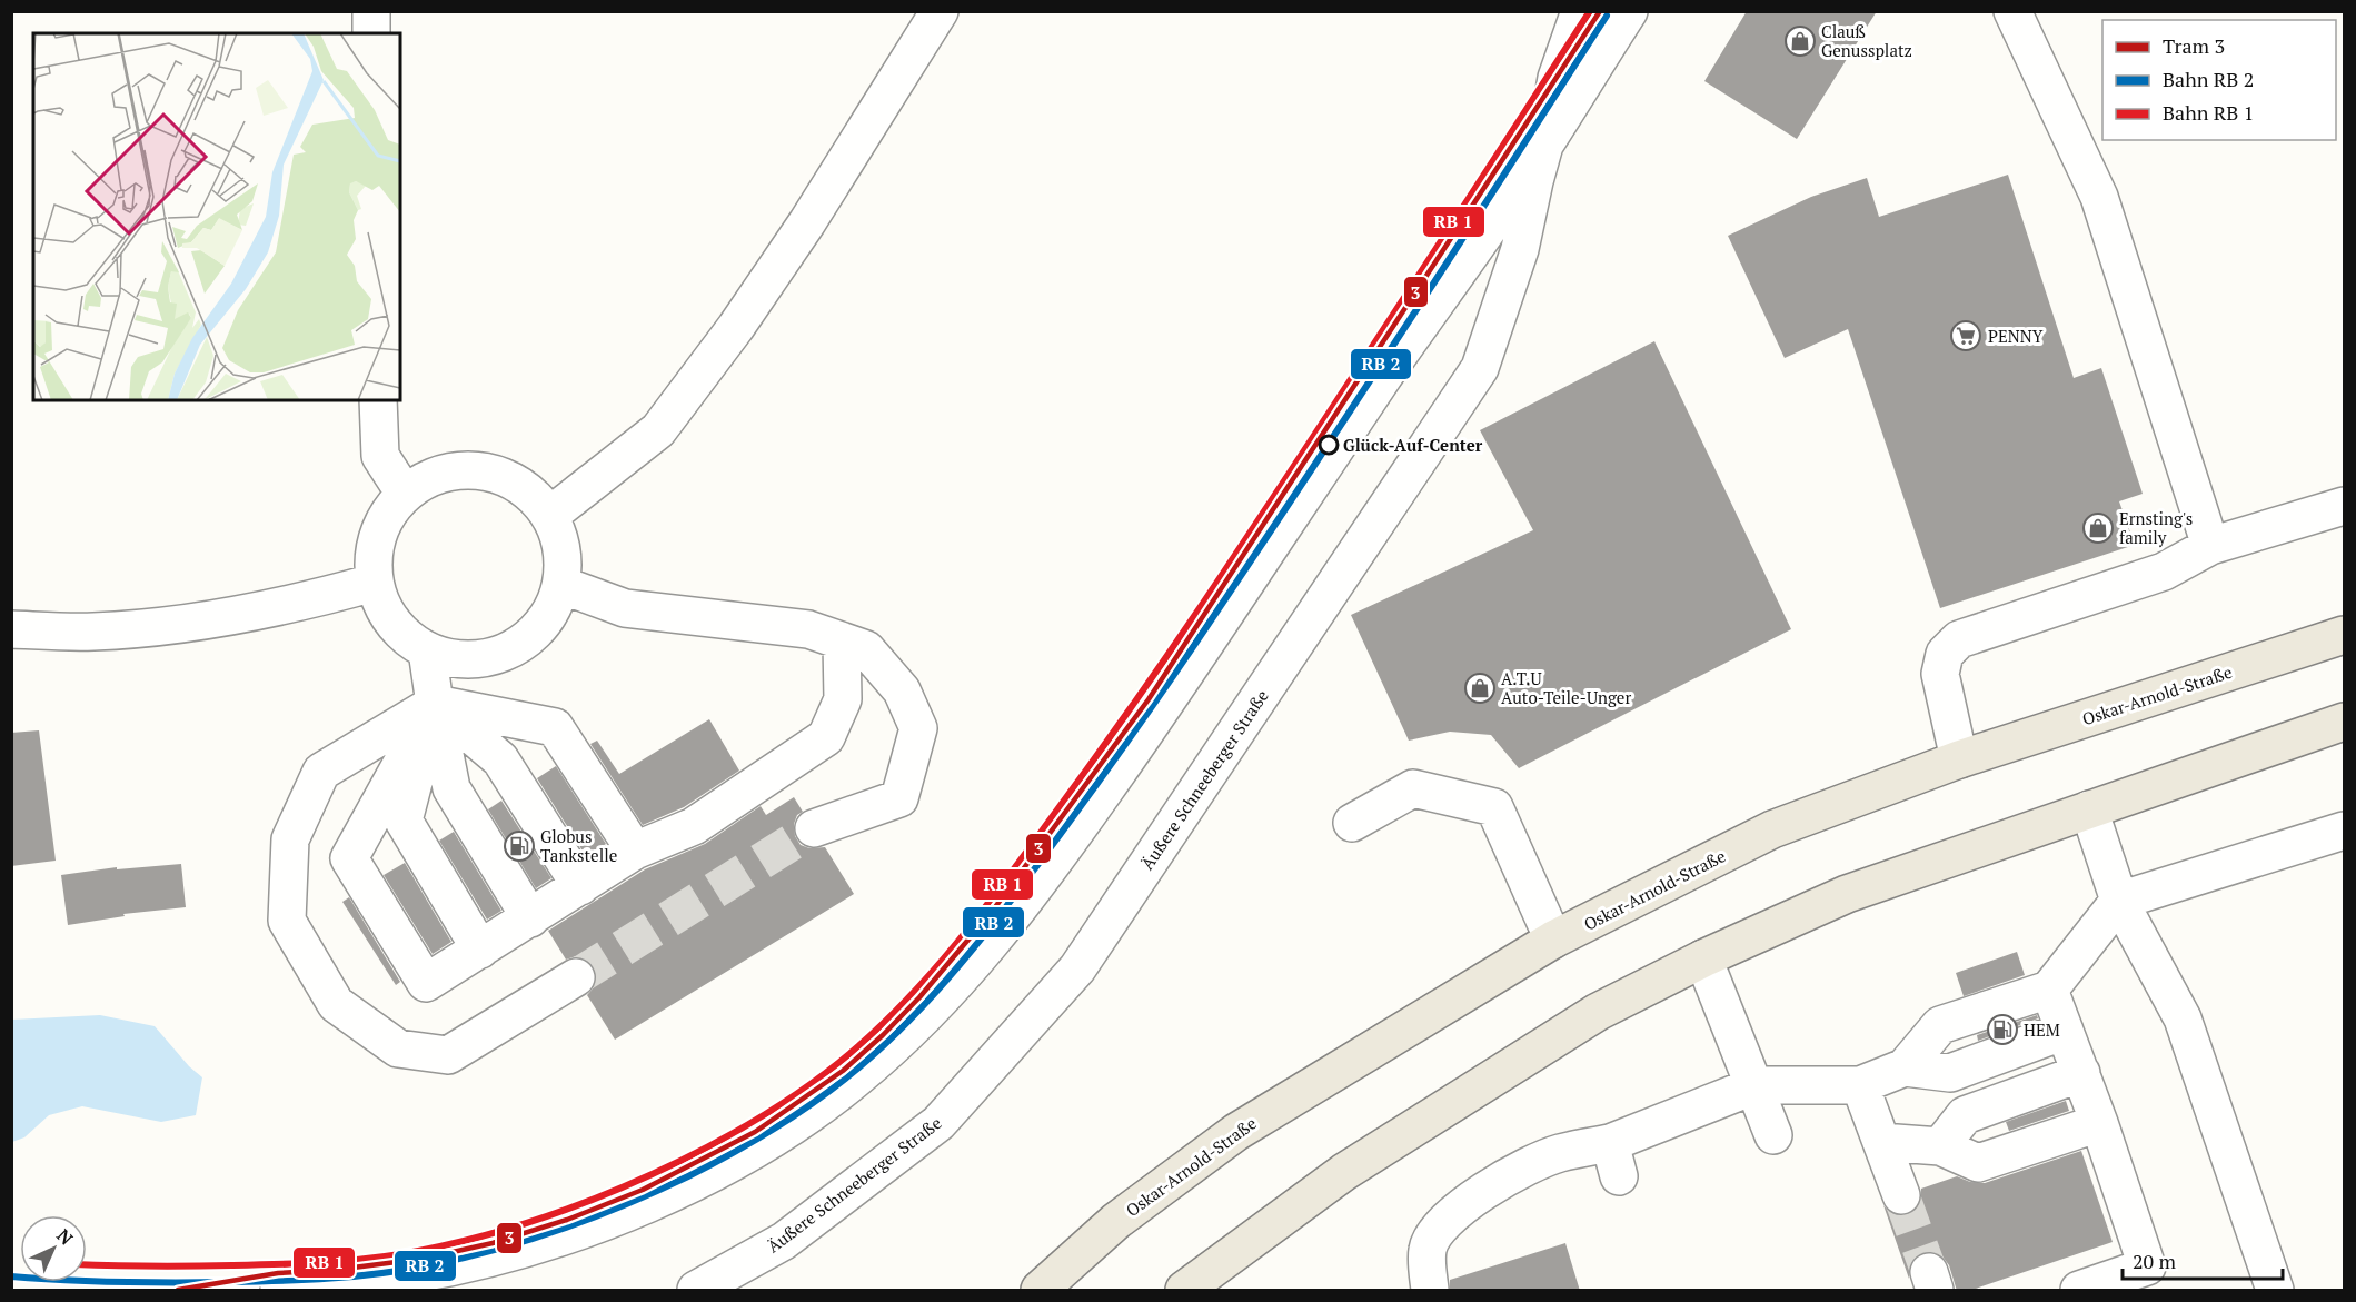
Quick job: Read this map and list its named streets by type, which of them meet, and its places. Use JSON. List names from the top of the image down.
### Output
{
  "streets": {
    "main road": ["Oskar-Arnold-Straße"],
    "street": ["Äußere Schneeberger Straße"]
  },
  "places": {
    "shop": ["Clauß Genussplatz", "Ernsting's family", "A.T.U Auto-Teile-Unger"],
    "supermarket": ["PENNY"],
    "other": ["Glück-Auf-Center"],
    "fuel station": ["Globus Tankstelle", "HEM"]
  },
  "lines": ["tram line 3"],
  "legend": ["Tram 3", "Bahn RB 2", "Bahn RB 1"],
  "scale_bar": "20 m",
  "north": "top right"
}
